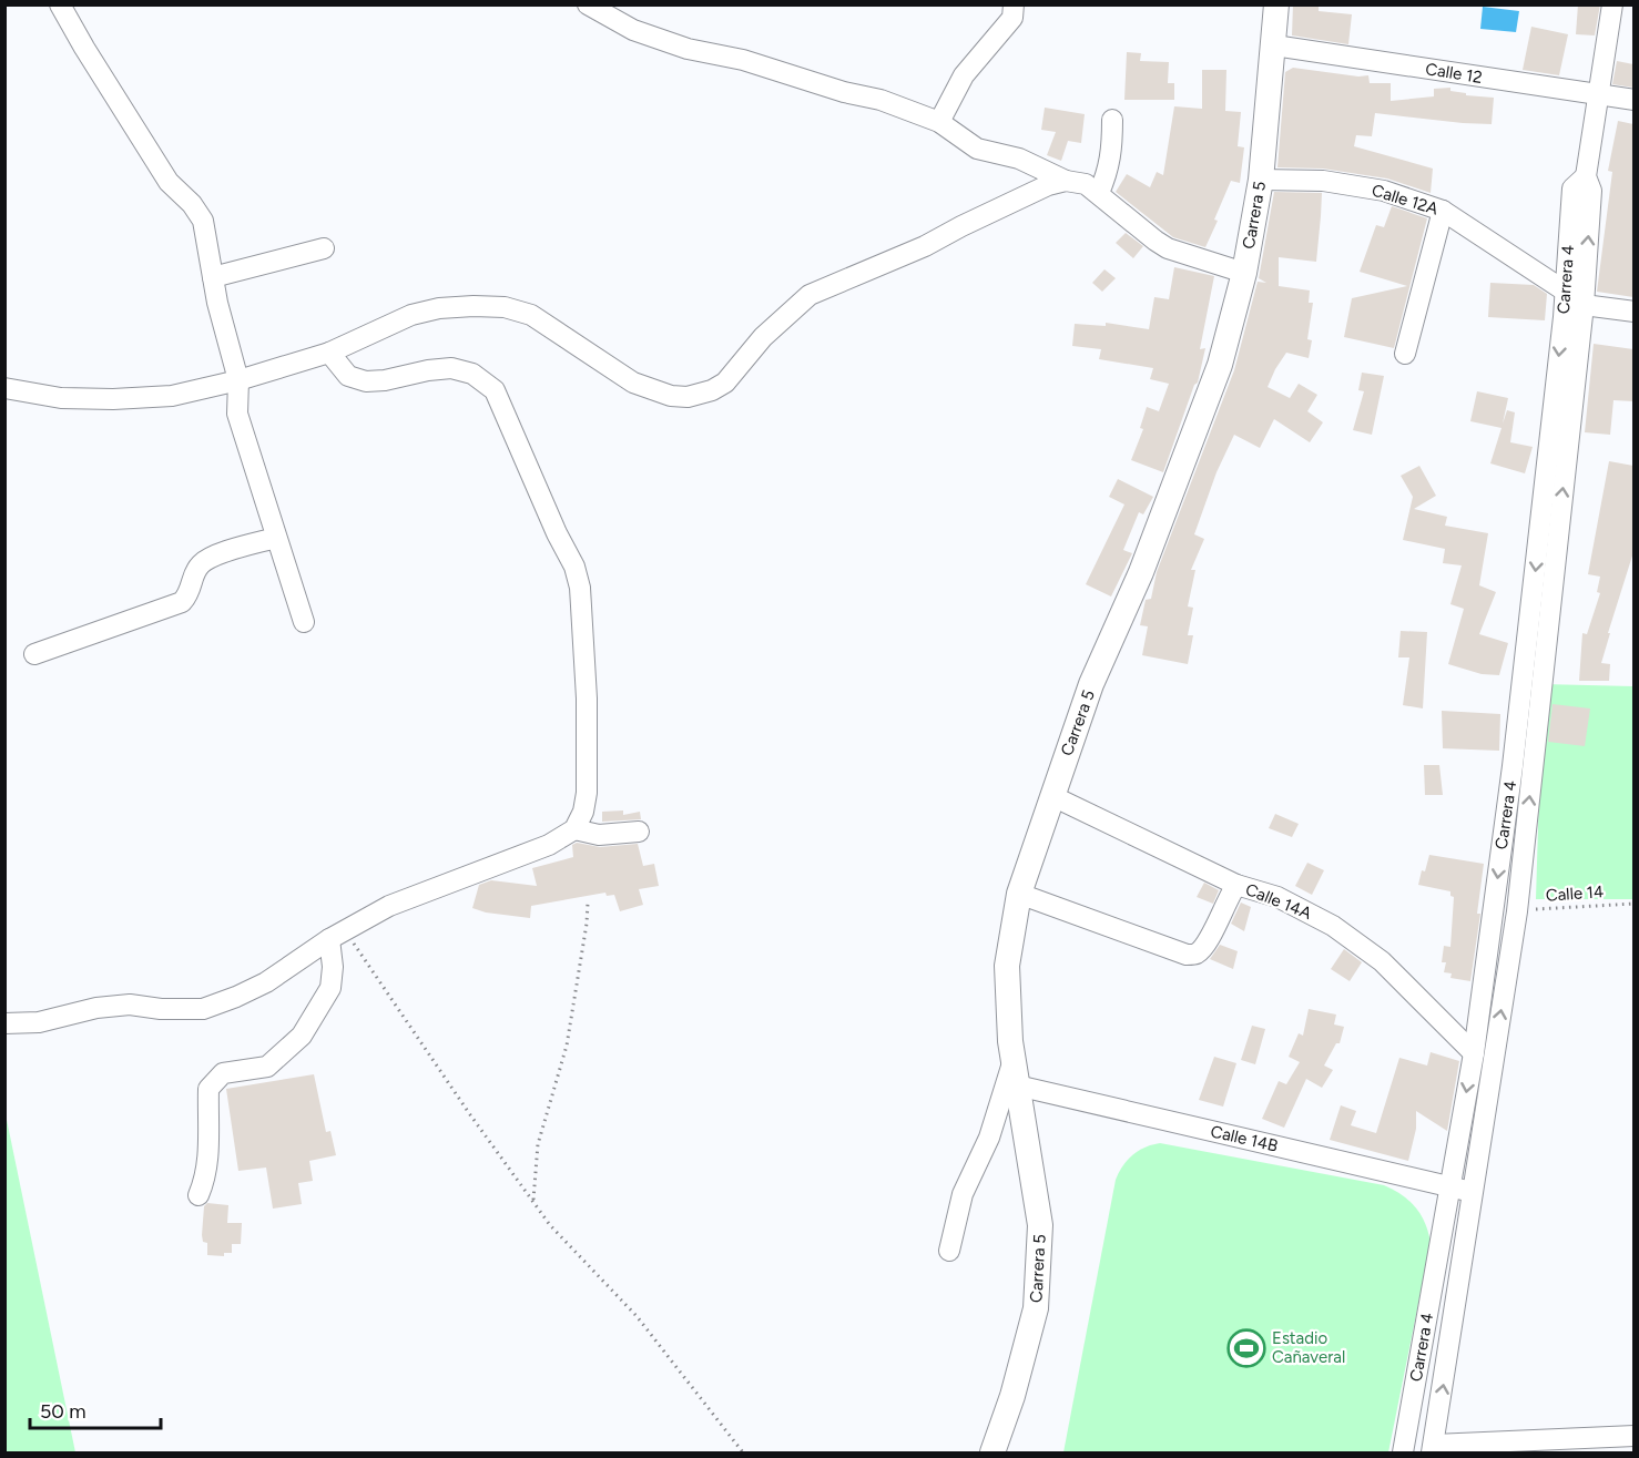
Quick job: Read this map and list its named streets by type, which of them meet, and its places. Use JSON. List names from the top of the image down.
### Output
{
  "streets": {
    "main road": ["Carrera 5"],
    "street": [
      "Calle 12",
      "Calle 12A",
      "Carrera 4",
      "Calle 14A",
      "Calle 14B"
    ],
    "path": ["Calle 14"]
  },
  "crossings": [
    ["Calle 12", "Carrera 5"],
    ["Calle 12", "Carrera 4"],
    ["Calle 12A", "Carrera 5"],
    ["Calle 12A", "Carrera 4"],
    ["Carrera 5", "Calle 14A"],
    ["Carrera 5", "Calle 14B"],
    ["Carrera 4", "Calle 14"],
    ["Carrera 4", "Calle 14A"],
    ["Carrera 4", "Calle 14B"]
  ],
  "places": {
    "sports": ["Estadio Cañaveral"]
  },
  "scale_bar": "50 m"
}
